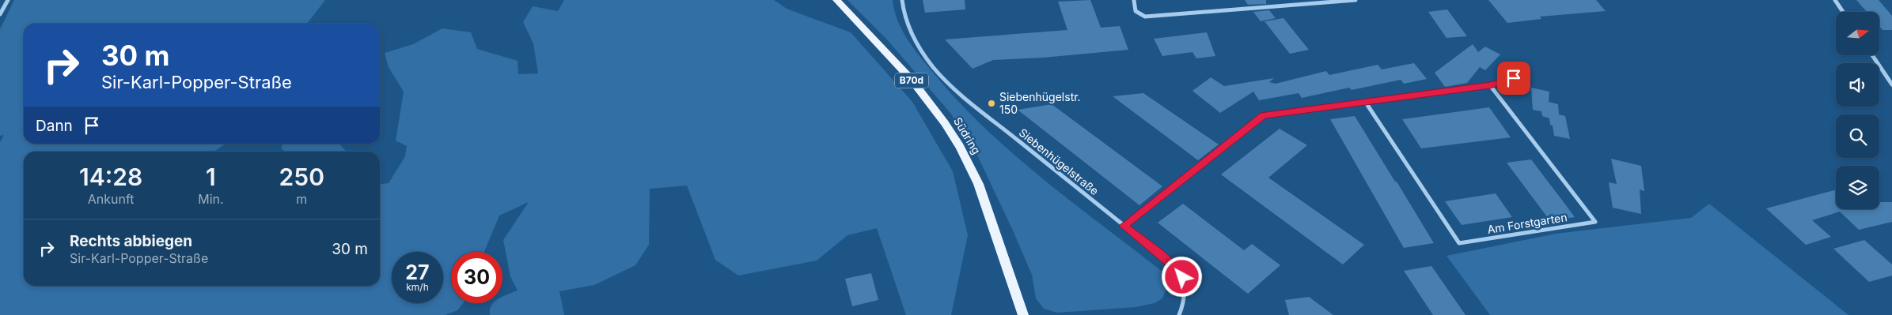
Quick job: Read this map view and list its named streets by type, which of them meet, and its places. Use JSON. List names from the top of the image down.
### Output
{
  "streets": {
    "main road": ["B70d", "Südring"],
    "street": ["Siebenhügelstraße", "Am Forstgarten"]
  },
  "places": ["Siebenhügelstr. 150"],
  "north": "right",
  "page": {
    "turn": ["30 m", "Sir-Karl-Popper-Straße"],
    "then": "Dann",
    "eta": [
      "14:28",
      "Ankunft",
      "1",
      "Min.",
      "250",
      "m"
    ],
    "list": [
      {
        "name": "Rechts abbiegen",
        "note": "Sir-Karl-Popper-Straße",
        "value": "30 m"
      }
    ],
    "speed": "27 km/h",
    "limit": "30"
  }
}
